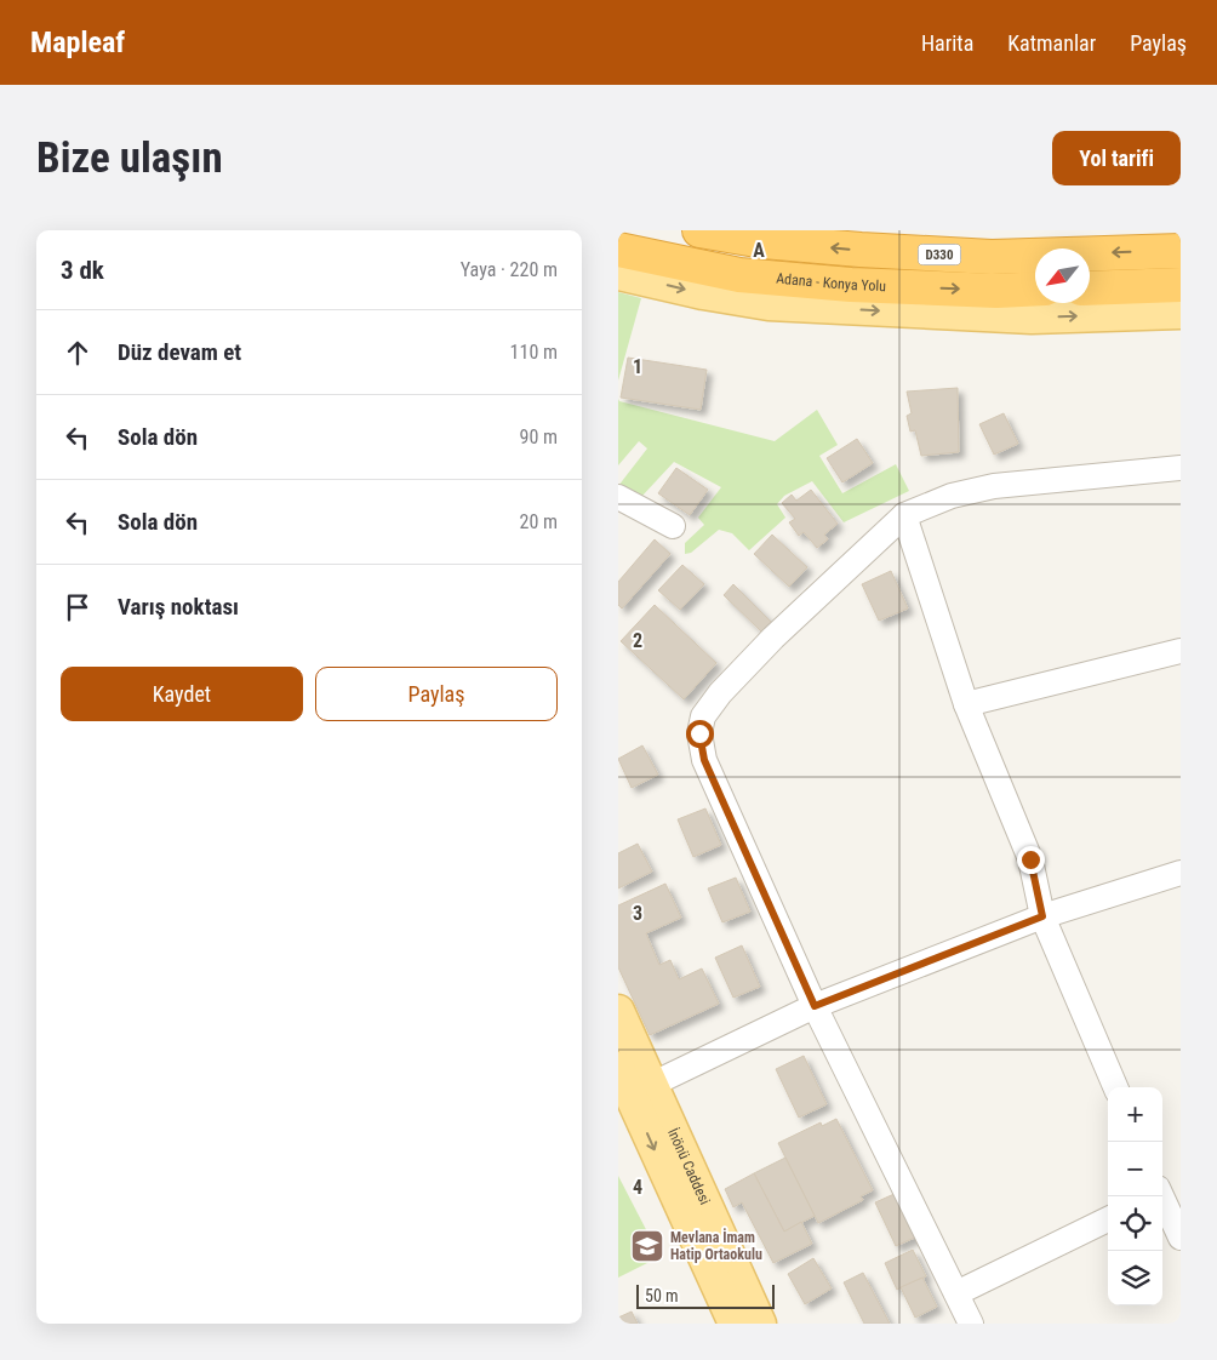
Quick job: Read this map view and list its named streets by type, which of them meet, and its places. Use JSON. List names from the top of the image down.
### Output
{
  "streets": {
    "highway": ["D330", "Adana - Konya Yolu"],
    "main road": ["İnönü Caddesi"]
  },
  "places": {
    "school or university": ["Mevlana İmam Hatip Ortaokulu"]
  },
  "scale_bar": "50 m",
  "north": "bottom left",
  "page": {
    "header": "Mapleaf",
    "nav": ["Harita", "Katmanlar", "Paylaş"],
    "buttons": [
      "Yol tarifi",
      ["Kaydet", "Paylaş"]
    ],
    "title": "Bize ulaşın",
    "heading": ["3 dk", "Yaya · 220 m"],
    "list": [
      ["Düz devam et", "110 m"],
      ["Sola dön", "90 m"],
      ["Sola dön", "20 m"],
      "Varış noktası"
    ],
    "map_buttons": ["+", "−"],
    "scale": "50 m"
  },
  "grid": {
    "columns": ["A"],
    "rows": [
      "1",
      "2",
      "3",
      "4"
    ]
  }
}
